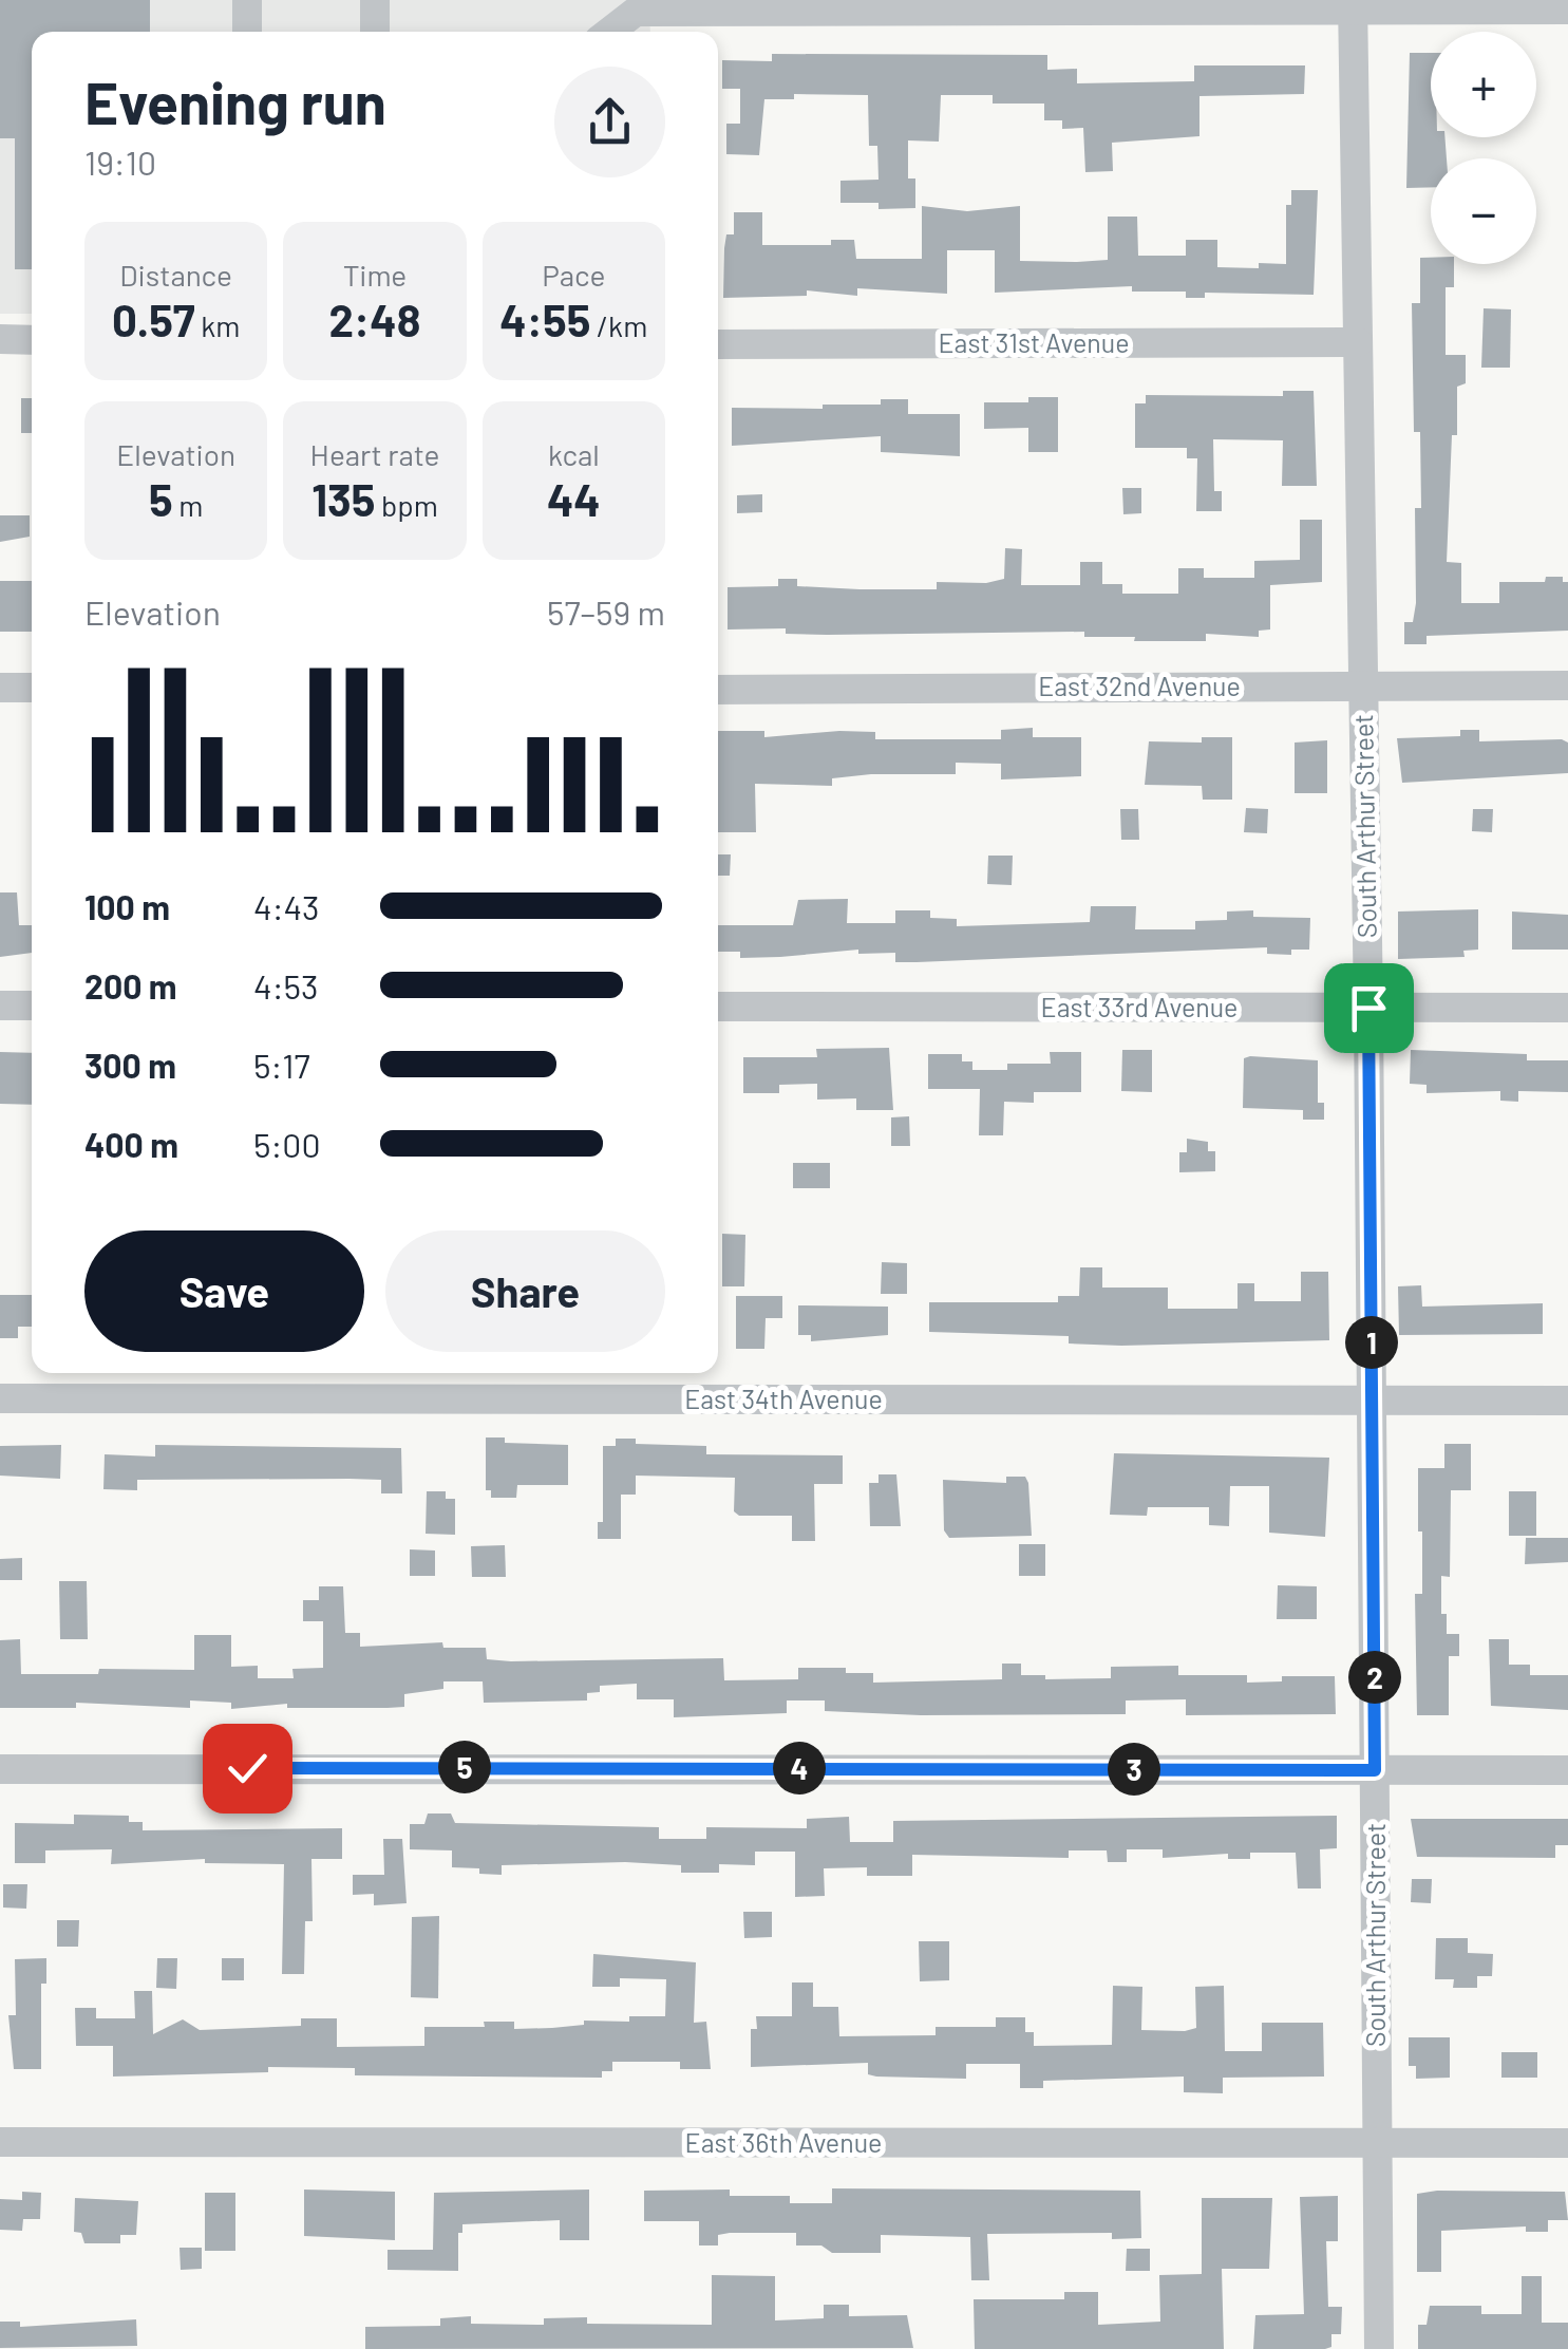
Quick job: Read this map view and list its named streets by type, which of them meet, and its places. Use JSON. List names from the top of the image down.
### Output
{
  "streets": {
    "street": [
      "East 31st Avenue",
      "East 32nd Avenue",
      "South Arthur Street",
      "East 33rd Avenue",
      "East 34th Avenue",
      "East 36th Avenue"
    ]
  },
  "crossings": [
    ["East 31st Avenue", "South Arthur Street"],
    ["East 32nd Avenue", "South Arthur Street"],
    ["South Arthur Street", "East 33rd Avenue"],
    ["South Arthur Street", "East 34th Avenue"],
    ["South Arthur Street", "East 36th Avenue"]
  ],
  "page": {
    "map_buttons": ["+", "−"],
    "heading": ["Evening run", "19:10"],
    "stats": [
      ["Distance", "0.57 km"],
      ["Time", "2:48"],
      ["Pace", "4:55 /km"],
      ["Elevation", "5 m"],
      ["Heart rate", "135 bpm"],
      ["kcal", "44"]
    ],
    "chart": ["Elevation", "57–59 m"],
    "list": [
      {
        "name": "100 m",
        "note": "4:43"
      },
      {
        "name": "200 m",
        "note": "4:53"
      },
      {
        "name": "300 m",
        "note": "5:17"
      },
      {
        "name": "400 m",
        "note": "5:00"
      }
    ],
    "buttons": ["Save", "Share"],
    "pins": [
      "1",
      "2",
      "5",
      "4",
      "3"
    ]
  }
}
